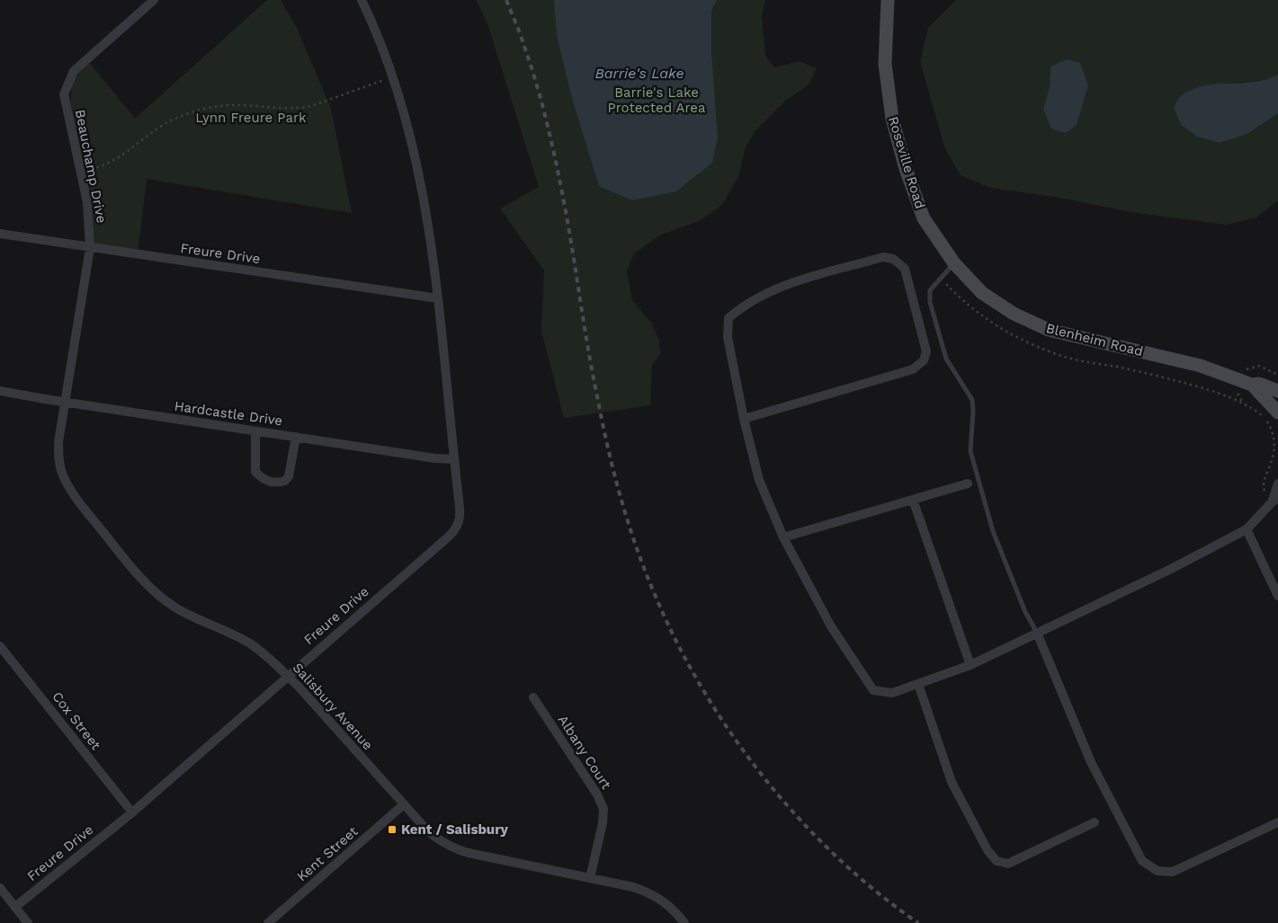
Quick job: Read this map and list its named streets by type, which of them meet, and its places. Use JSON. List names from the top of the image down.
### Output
{
  "streets": {
    "main road": ["Roseville Road", "Blenheim Road"],
    "street": [
      "Beauchamp Drive",
      "Freure Drive",
      "Hardcastle Drive",
      "Salisbury Avenue",
      "Cox Street",
      "Albany Court",
      "Kent Street"
    ]
  },
  "crossings": [
    ["Roseville Road", "Blenheim Road"],
    ["Beauchamp Drive", "Freure Drive"],
    ["Beauchamp Drive", "Hardcastle Drive"],
    ["Beauchamp Drive", "Salisbury Avenue"],
    ["Freure Drive", "Hardcastle Drive"],
    ["Freure Drive", "Salisbury Avenue"],
    ["Freure Drive", "Cox Street"],
    ["Hardcastle Drive", "Salisbury Avenue"],
    ["Salisbury Avenue", "Albany Court"],
    ["Salisbury Avenue", "Kent Street"]
  ],
  "water": ["Barrie's Lake"],
  "parks": ["Barrie's Lake Protected Area", "Lynn Freure Park"],
  "places": {
    "transit": ["Kent / Salisbury"]
  }
}
